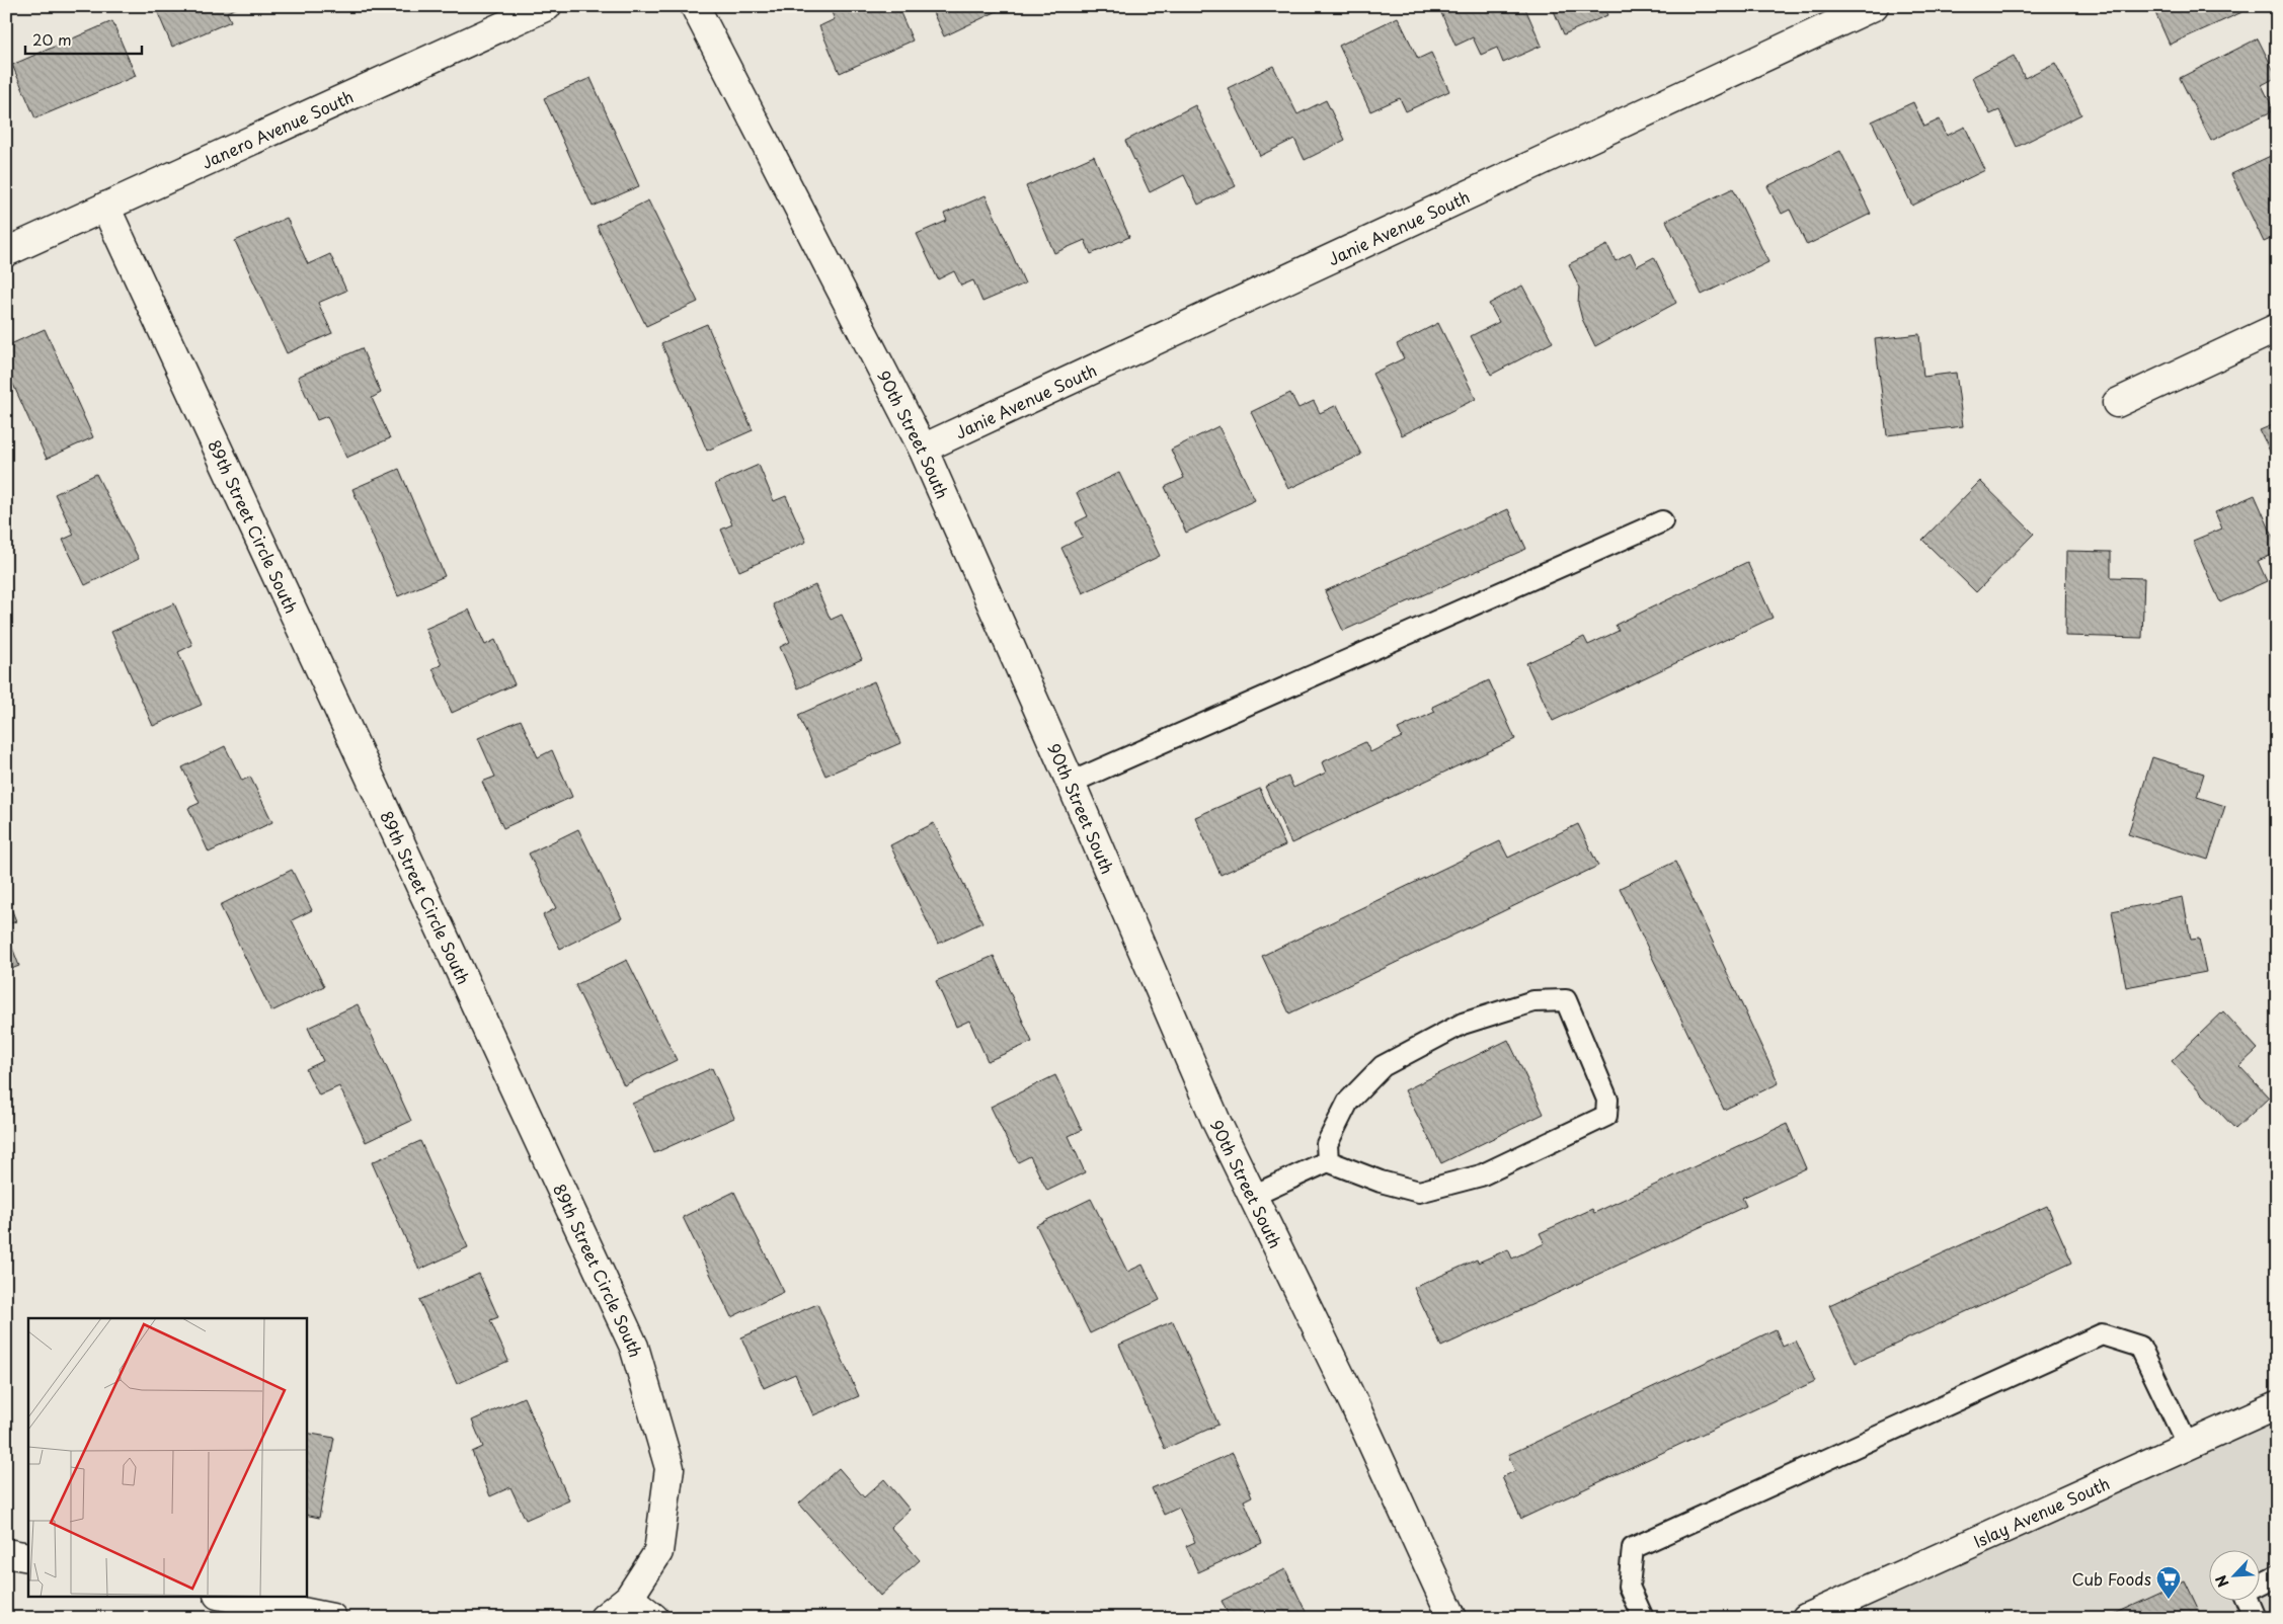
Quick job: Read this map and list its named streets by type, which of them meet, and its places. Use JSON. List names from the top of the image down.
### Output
{
  "streets": {
    "street": [
      "Janero Avenue South",
      "Janie Avenue South",
      "90th Street South",
      "89th Street Circle South",
      "Islay Avenue South"
    ]
  },
  "crossings": [
    ["Janero Avenue South", "89th Street Circle South"],
    ["Janie Avenue South", "90th Street South"]
  ],
  "places": {
    "supermarket": ["Cub Foods"]
  },
  "scale_bar": "20 m",
  "north": "bottom left"
}
